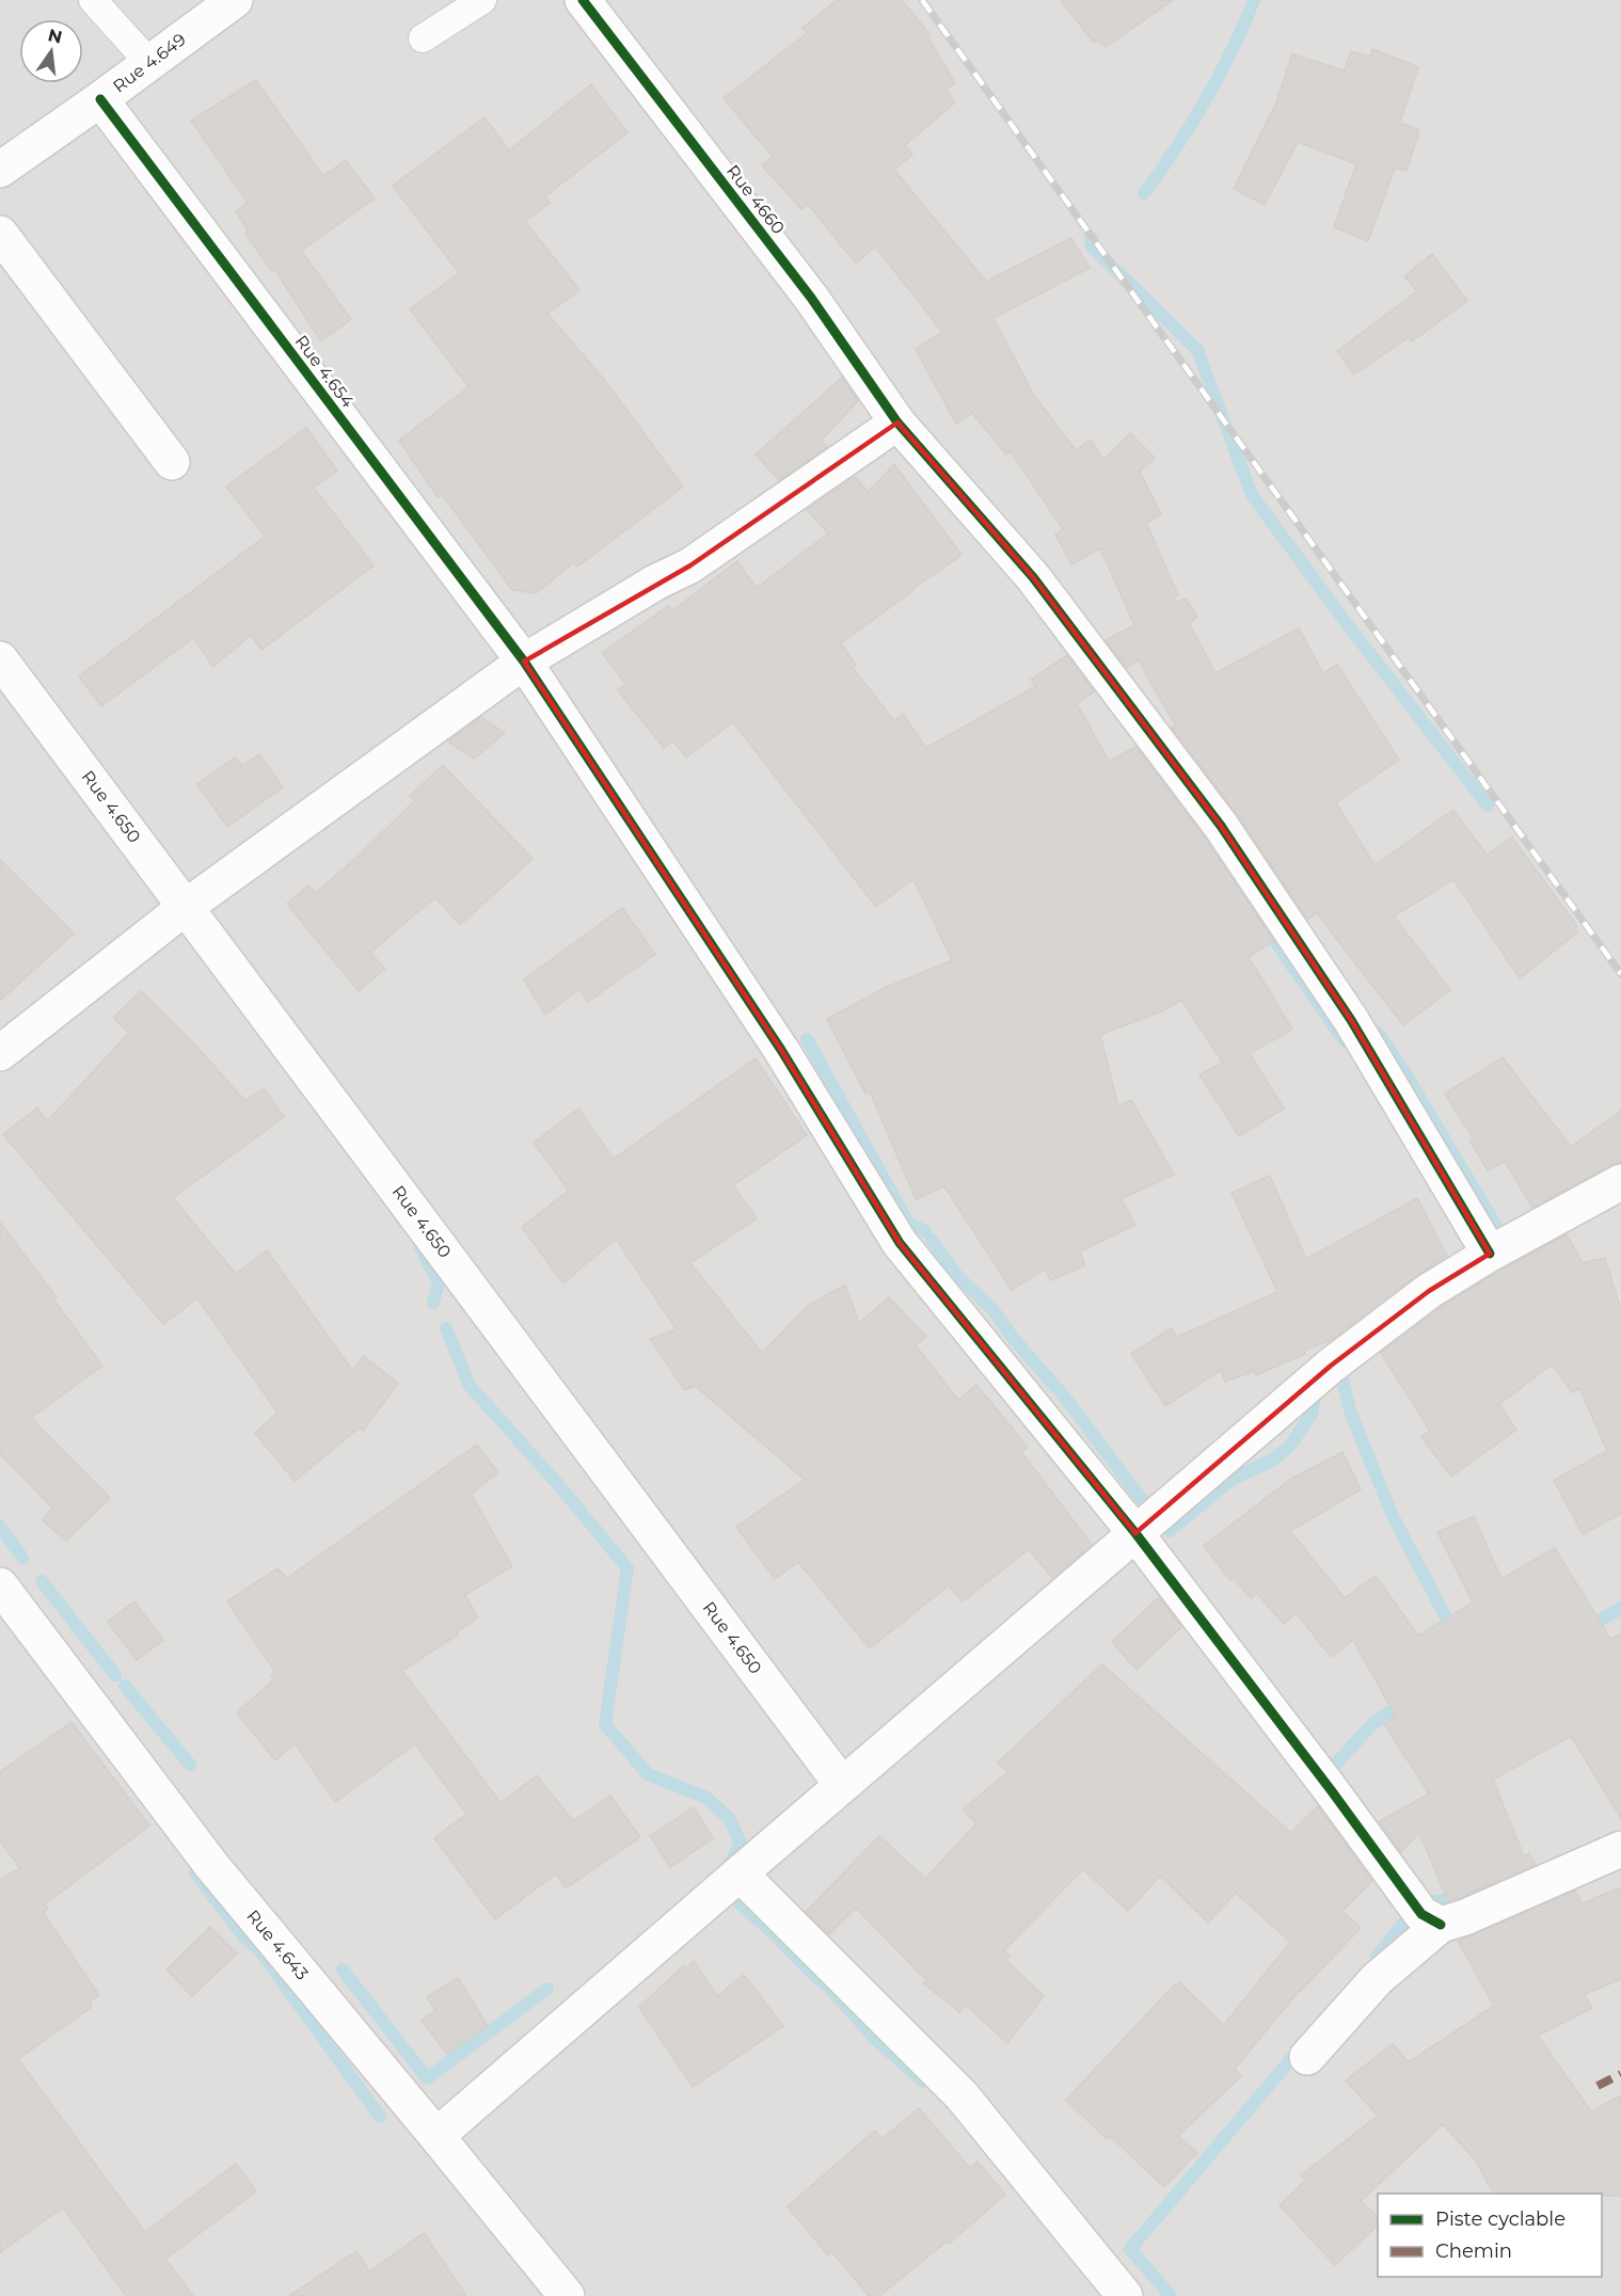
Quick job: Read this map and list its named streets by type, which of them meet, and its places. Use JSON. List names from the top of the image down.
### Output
{
  "streets": {
    "street": [
      "Rue 4.649",
      "Rue 4660",
      "Rue 4.654",
      "Rue 4.650",
      "Rue 4.643"
    ]
  },
  "crossings": [
    ["Rue 4.649", "Rue 4.654"]
  ],
  "legend": ["Piste cyclable", "Chemin"],
  "north": "top"
}
